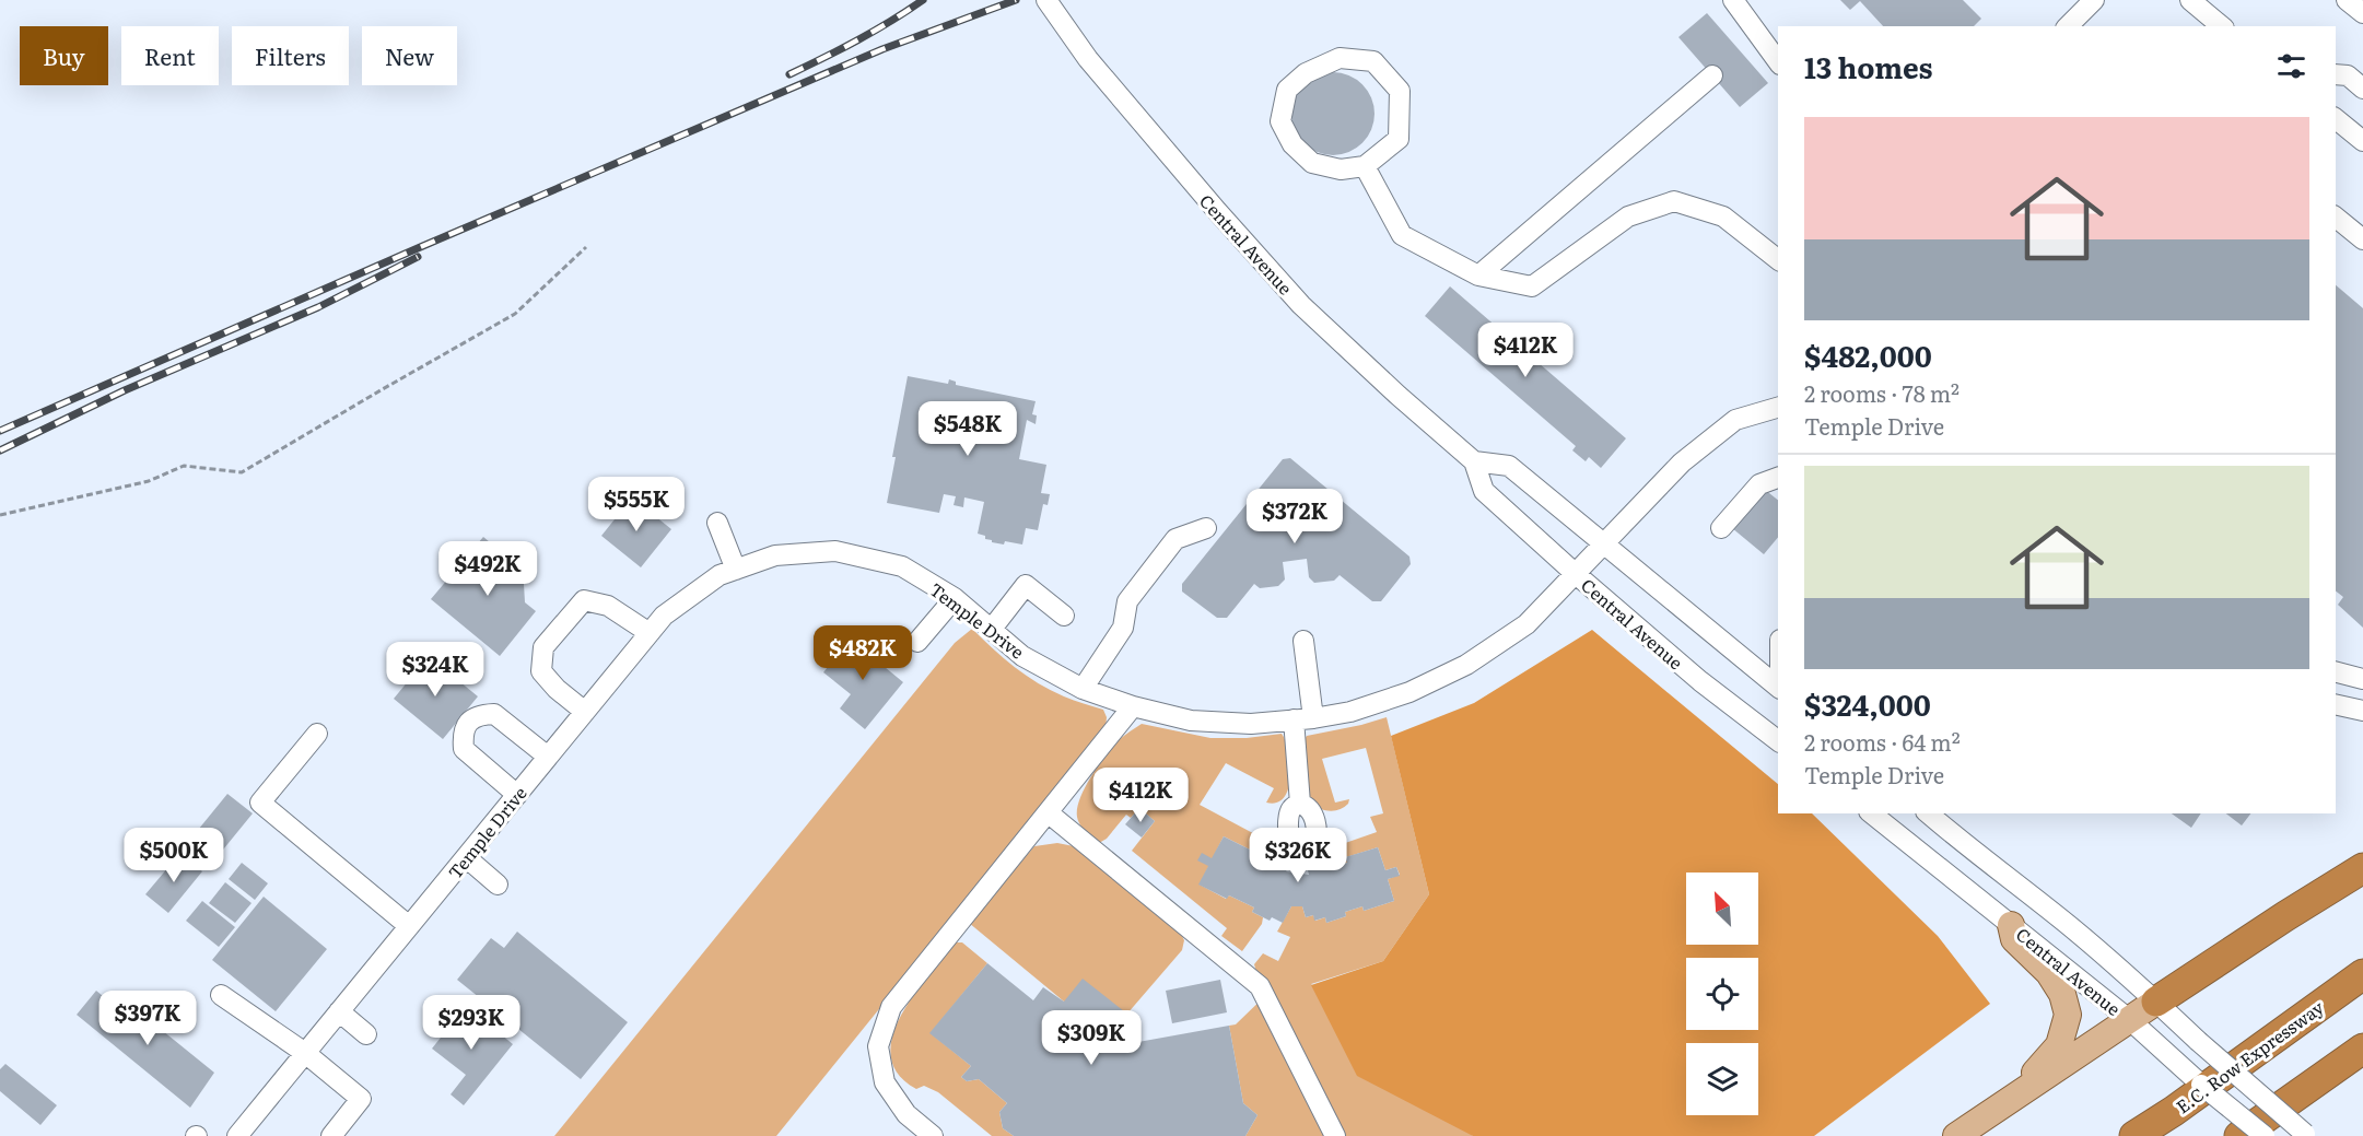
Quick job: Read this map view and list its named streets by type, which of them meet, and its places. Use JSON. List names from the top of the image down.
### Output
{
  "streets": {
    "highway": ["E.C. Row Expressway"],
    "street": ["Central Avenue", "Temple Drive"]
  },
  "crossings": [
    ["Central Avenue", "Temple Drive"]
  ],
  "north": "top left",
  "page": {
    "chip": [
      "Buy",
      "Rent",
      "Filters",
      "New"
    ],
    "heading": "13 homes",
    "list": [
      {
        "name": "$482,000",
        "note": "2 rooms · 78 m² · Temple Drive"
      },
      {
        "name": "$324,000",
        "note": "2 rooms · 64 m² · Temple Drive"
      }
    ],
    "price": [
      "$412K",
      "$548K",
      "$555K",
      "$372K",
      "$492K",
      "$482K",
      "$324K",
      "$412K",
      "$500K",
      "$326K",
      "$397K",
      "$293K",
      "$309K"
    ]
  }
}
